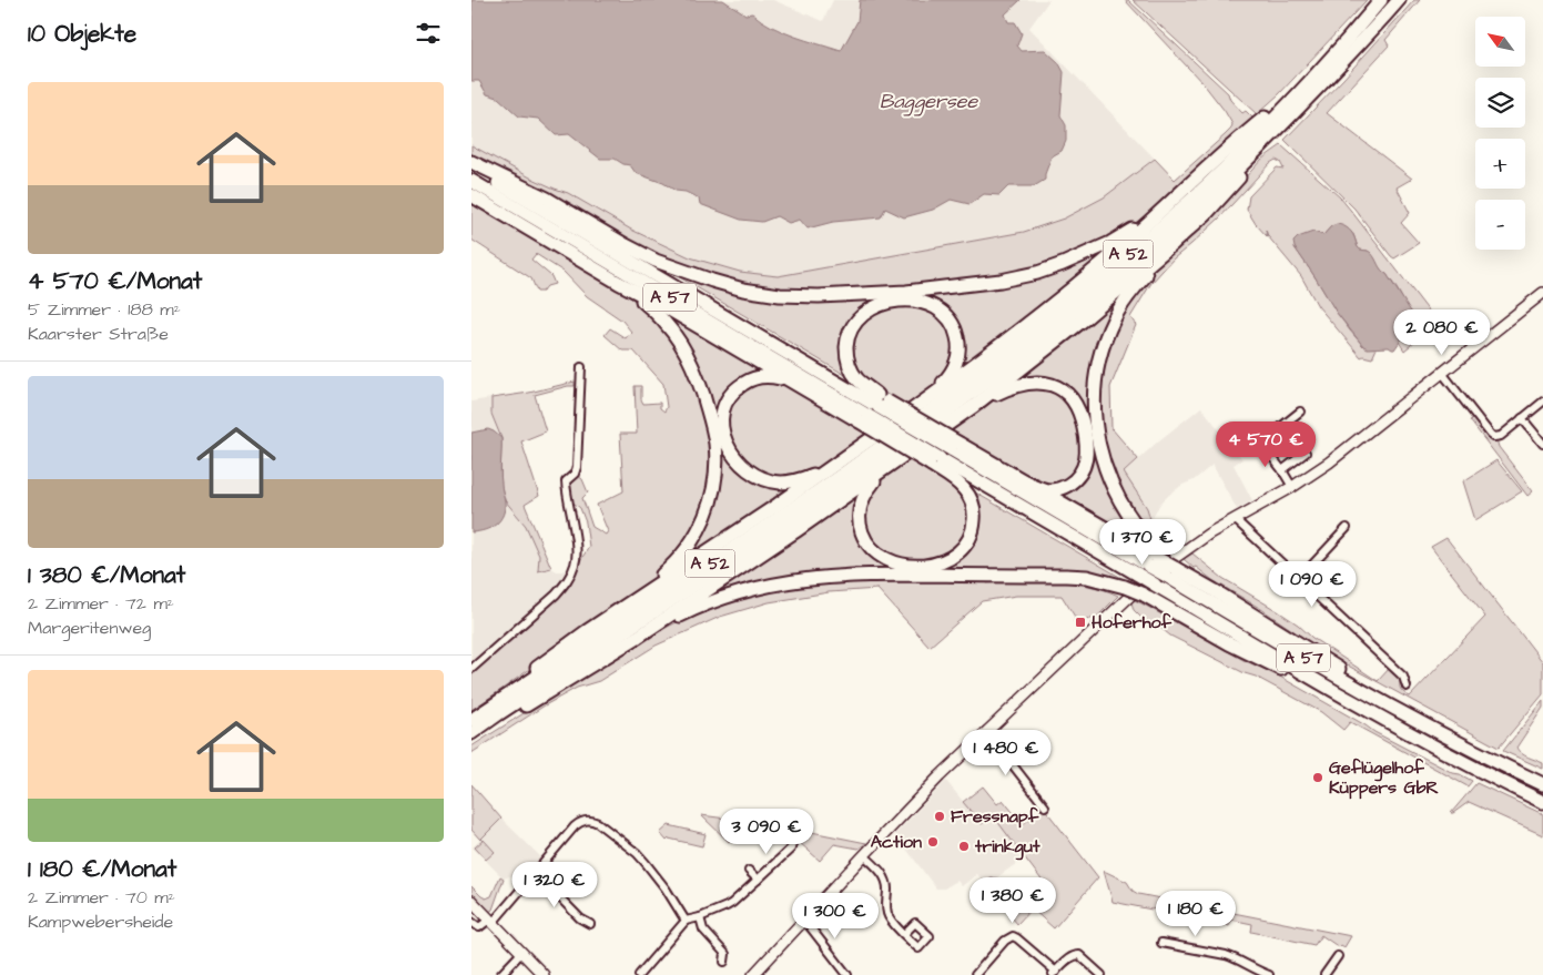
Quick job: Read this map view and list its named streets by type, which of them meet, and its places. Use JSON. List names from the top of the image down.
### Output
{
  "streets": {
    "highway": ["A 52", "A 57"]
  },
  "water": ["Baggersee"],
  "places": {
    "transit": ["Hoferhof"],
    "other": [
      "Geflügelhof Küppers GbR",
      "Fressnapf",
      "Action",
      "trinkgut"
    ]
  },
  "north": "top left",
  "page": {
    "heading": "10 Objekte",
    "map_buttons": ["+", "−"],
    "list": [
      {
        "name": "4 570 €/Monat",
        "note": "5 Zimmer · 188 m² · Kaarster Straße"
      },
      {
        "name": "1 380 €/Monat",
        "note": "2 Zimmer · 72 m² · Margeritenweg"
      },
      {
        "name": "1 180 €/Monat",
        "note": "2 Zimmer · 70 m² · Kampwebersheide"
      }
    ],
    "price": [
      "2 080 €",
      "4 570 €",
      "1 370 €",
      "1 090 €",
      "1 480 €",
      "3 090 €",
      "1 320 €",
      "1 380 €",
      "1 180 €",
      "1 300 €"
    ]
  }
}
